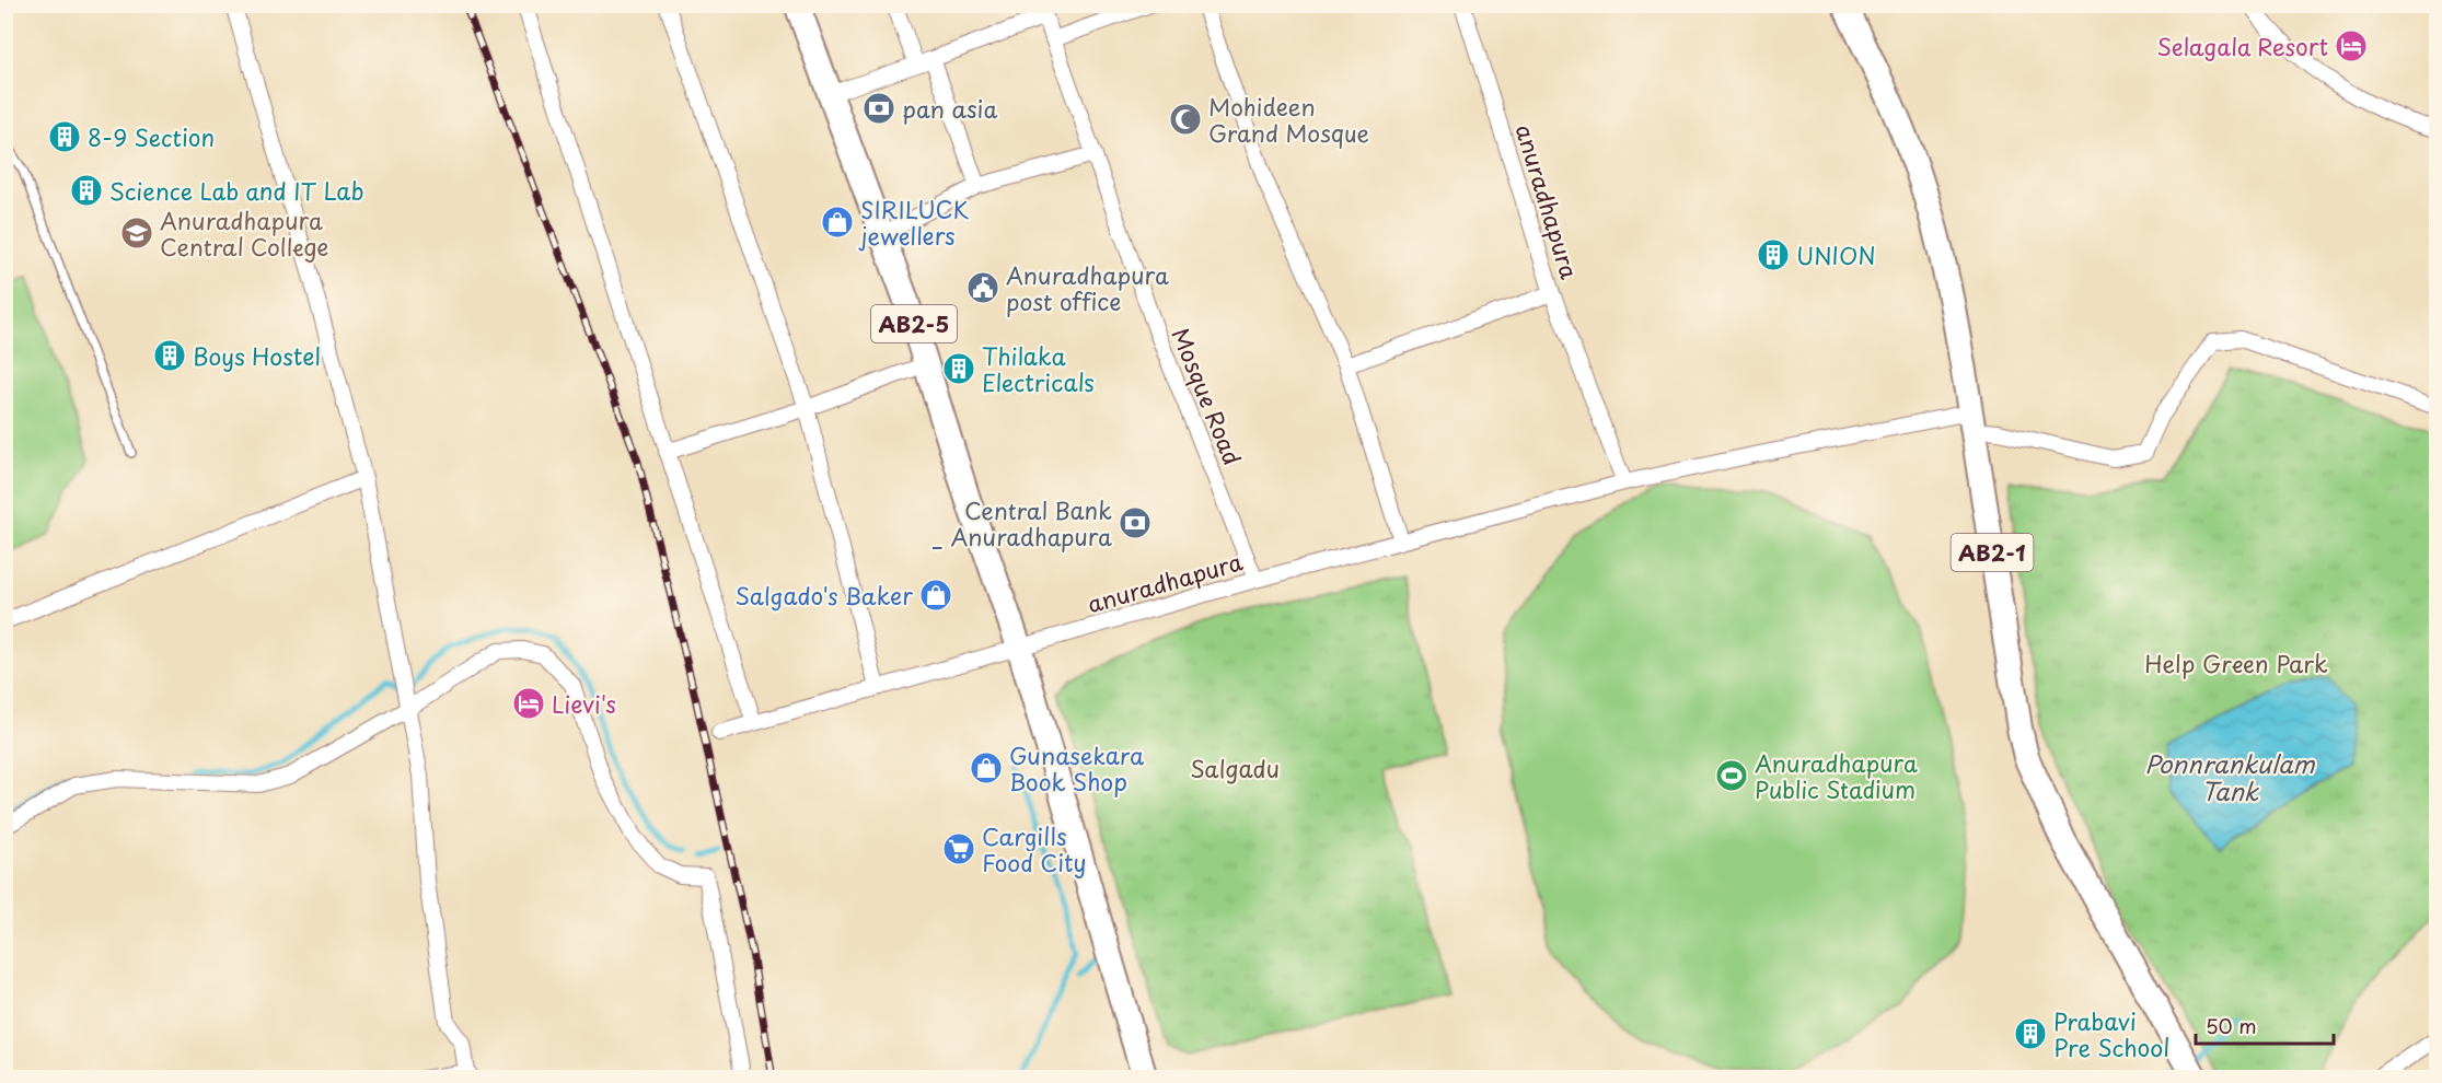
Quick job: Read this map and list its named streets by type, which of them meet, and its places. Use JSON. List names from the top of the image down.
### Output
{
  "streets": {
    "main road": ["AB2-5", "AB2-1"],
    "street": ["anuradhapura", "Mosque Road"]
  },
  "crossings": [
    ["anuradhapura", "AB2-5"],
    ["anuradhapura", "Mosque Road"],
    ["anuradhapura", "AB2-1"]
  ],
  "water": ["Ponnrankulam Tank"],
  "parks": ["Help Green Park", "Salgadu"],
  "places": {
    "hotel": ["Selagala Resort", "Lievi's"],
    "bank": ["pan asia", "Central Bank _ Anuradhapura"],
    "mosque": ["Mohideen Grand Mosque"],
    "building": [
      "8-9 Section",
      "Science Lab and IT Lab",
      "UNION",
      "Boys Hostel",
      "Thilaka Electricals",
      "Prabavi Pre School"
    ],
    "shop": ["SIRILUCK jewellers", "Salgado's Baker", "Gunasekara Book Shop"],
    "school or university": ["Anuradhapura Central College"],
    "public building": ["Anuradhapura post office"],
    "sports": ["Anuradhapura Public Stadium"],
    "supermarket": ["Cargills Food City"]
  },
  "scale_bar": "50 m"
}
